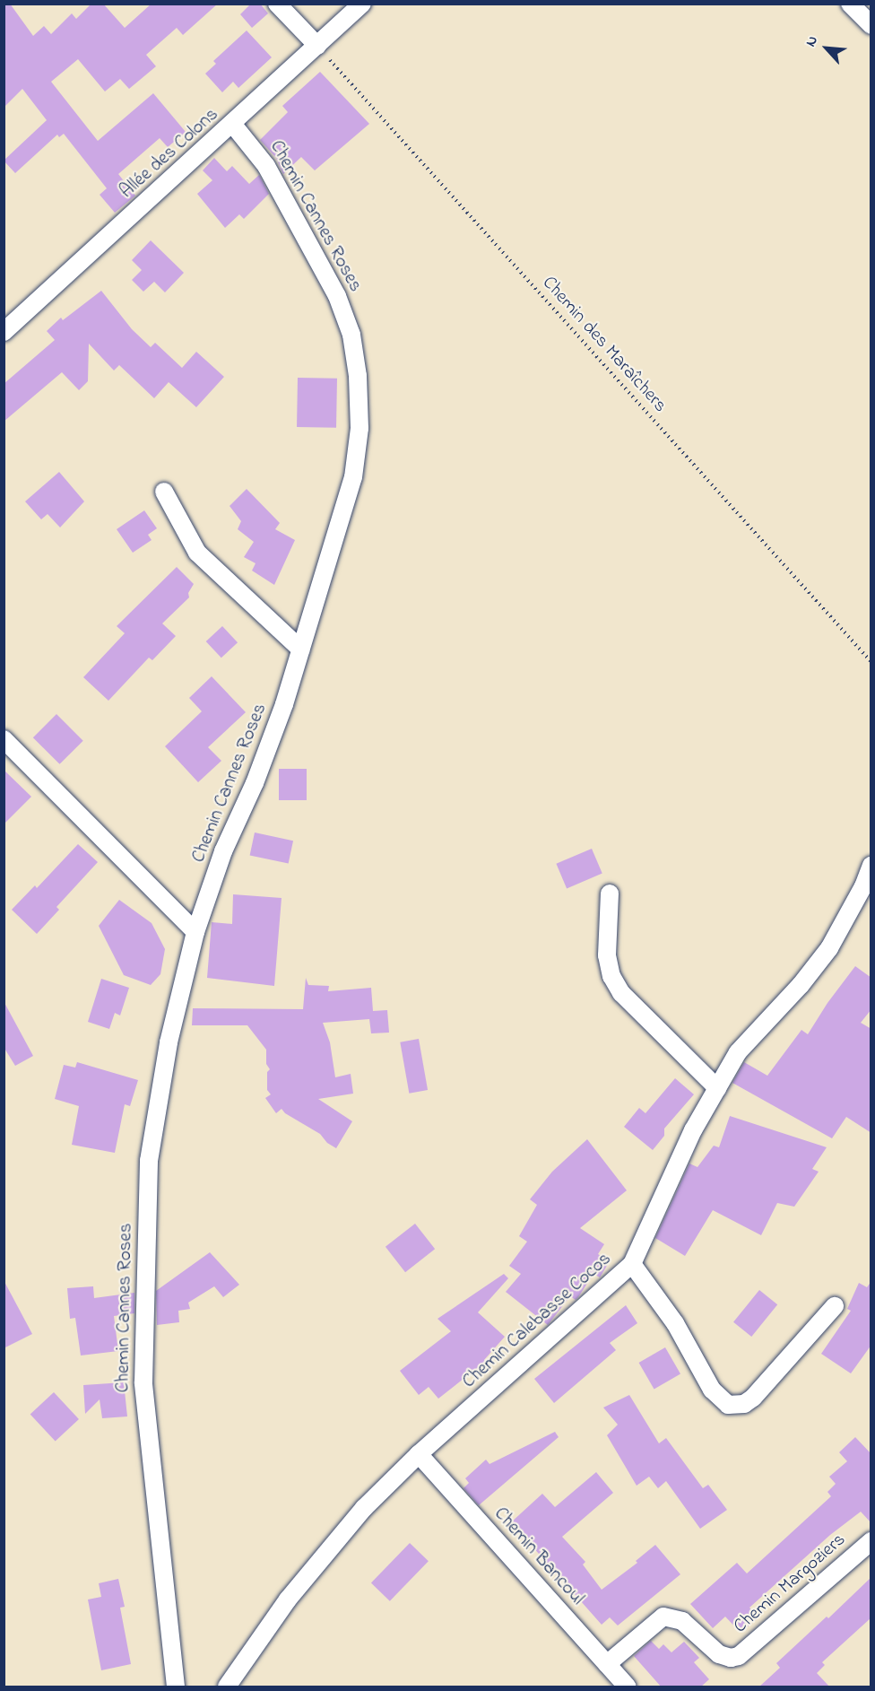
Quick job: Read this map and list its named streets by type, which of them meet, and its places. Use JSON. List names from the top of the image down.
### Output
{
  "streets": {
    "street": [
      "Allée des Colons",
      "Chemin Cannes Roses",
      "Chemin Calebasse Cocos",
      "Chemin Bancoul",
      "Chemin Margoziers"
    ],
    "path": ["Chemin des Maraîchers"]
  },
  "crossings": [
    ["Allée des Colons", "Chemin Cannes Roses"],
    ["Allée des Colons", "Chemin des Maraîchers"],
    ["Chemin Calebasse Cocos", "Chemin Bancoul"],
    ["Chemin Bancoul", "Chemin Margoziers"]
  ],
  "north": "top left"
}
